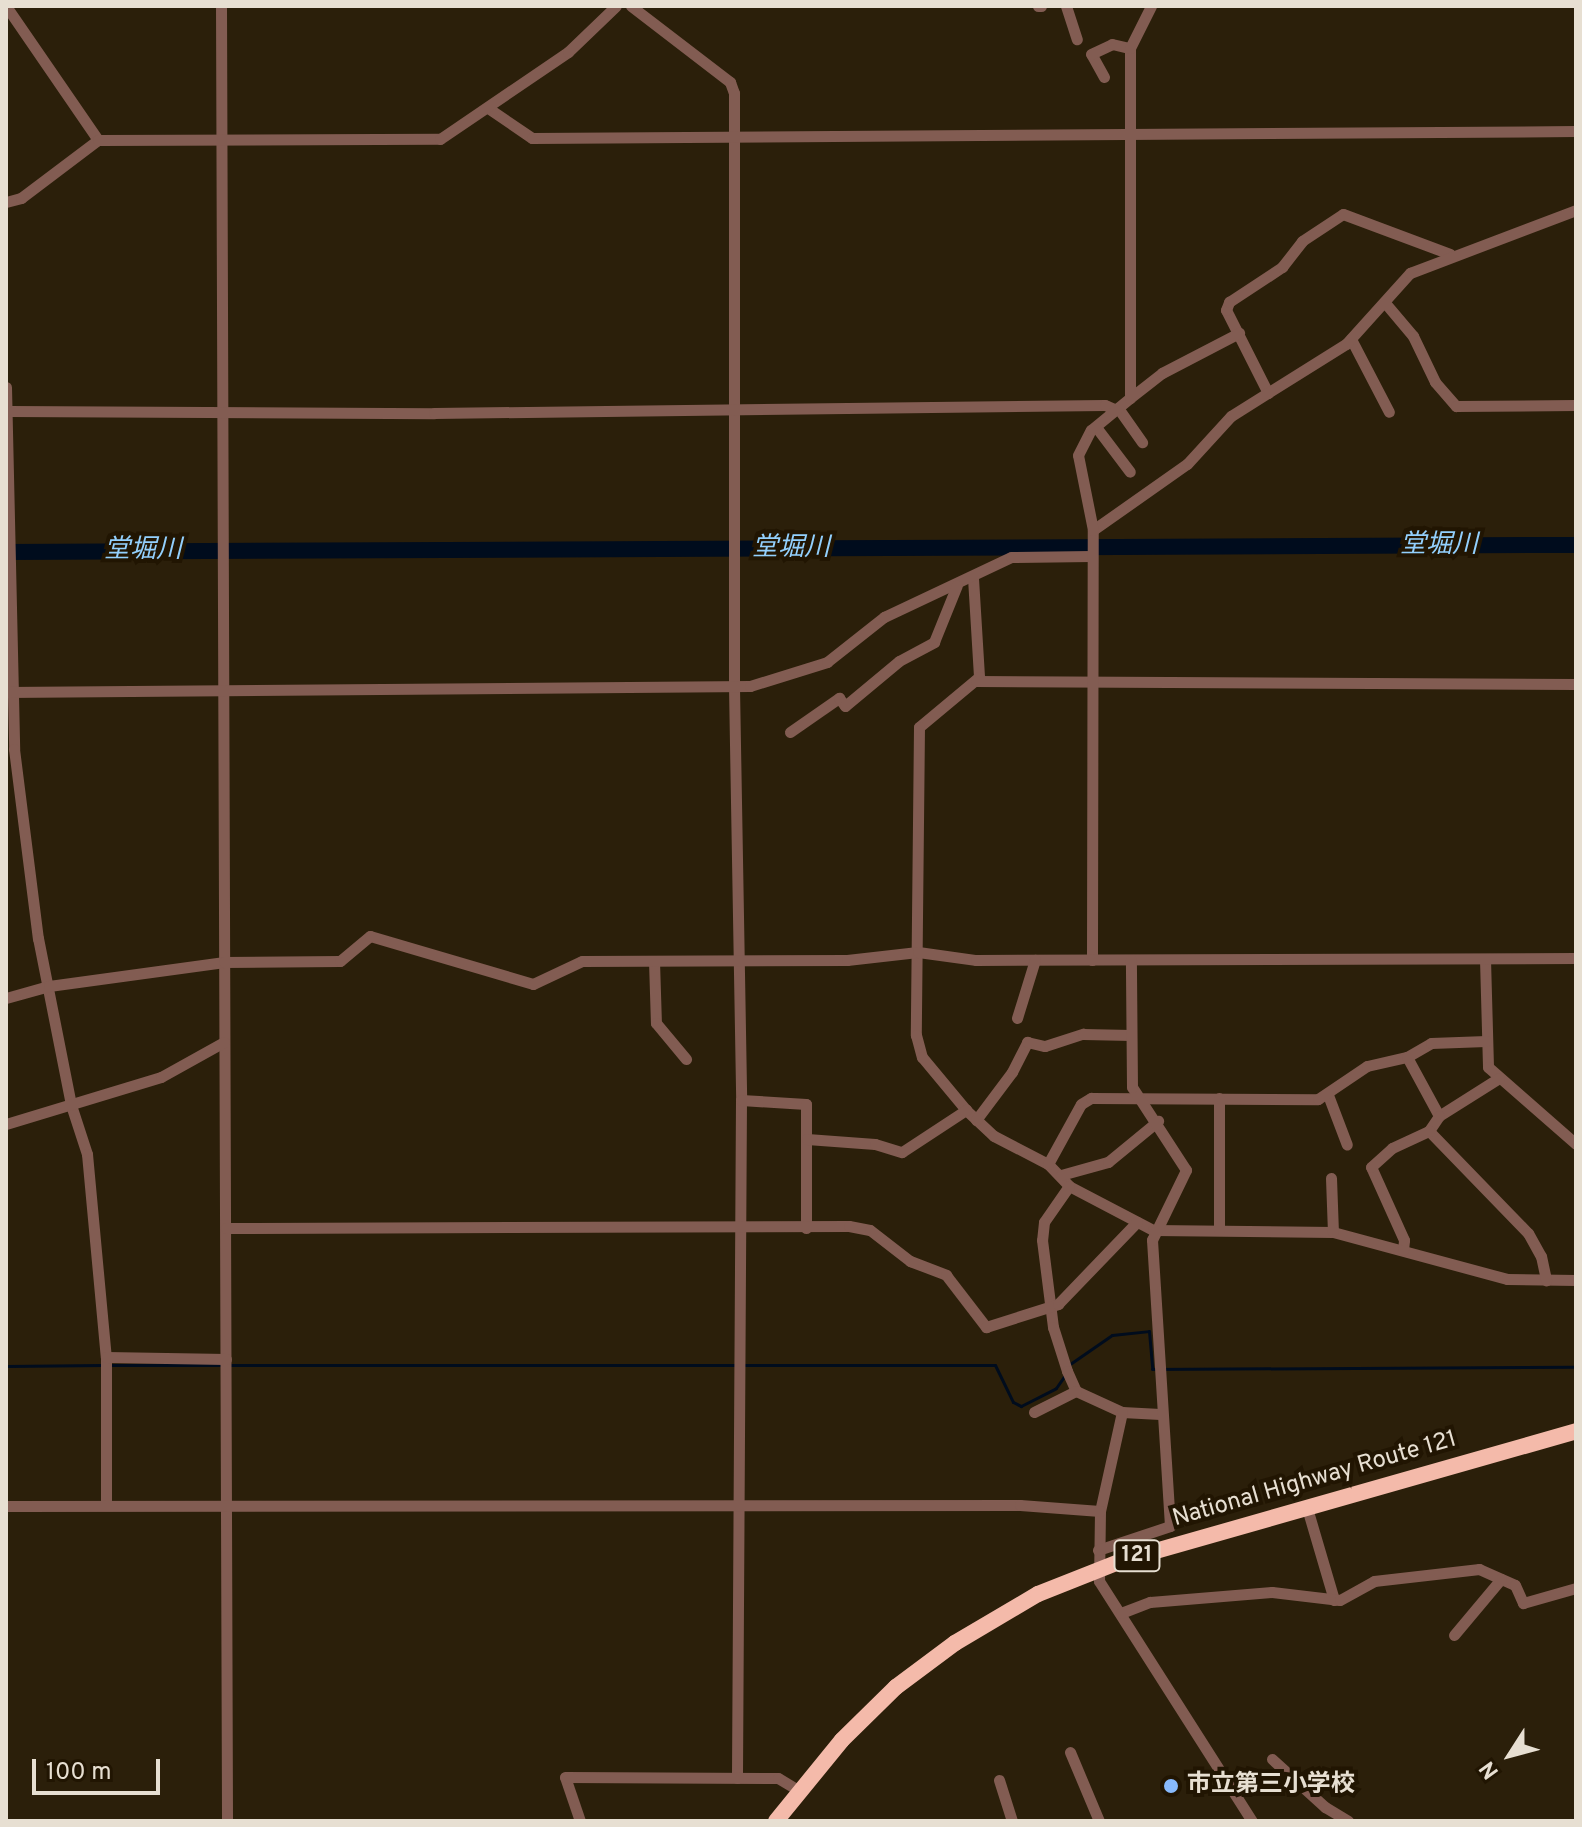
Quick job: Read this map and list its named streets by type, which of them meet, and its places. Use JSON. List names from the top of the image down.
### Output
{
  "streets": {
    "highway": ["National Highway Route 121", "121"]
  },
  "water": ["堂堀川"],
  "places": ["市立第三小学校"],
  "scale_bar": "100 m",
  "north": "bottom left"
}
